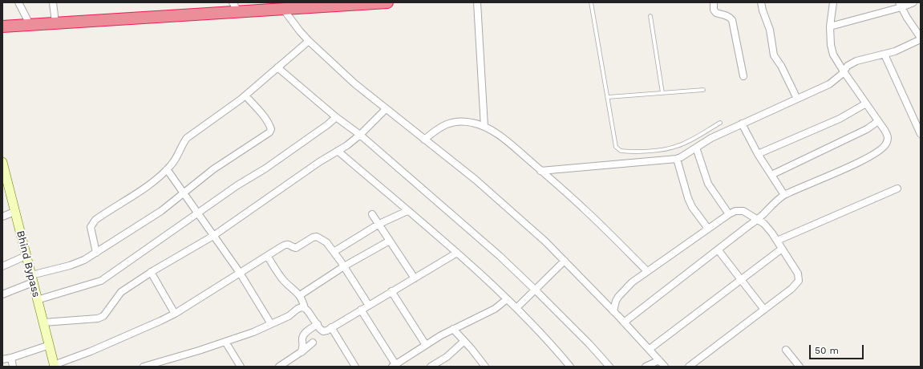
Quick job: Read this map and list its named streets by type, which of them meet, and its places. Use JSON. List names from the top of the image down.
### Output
{
  "streets": {
    "street": ["Bhind Bypass"]
  },
  "scale_bar": "50 m"
}
